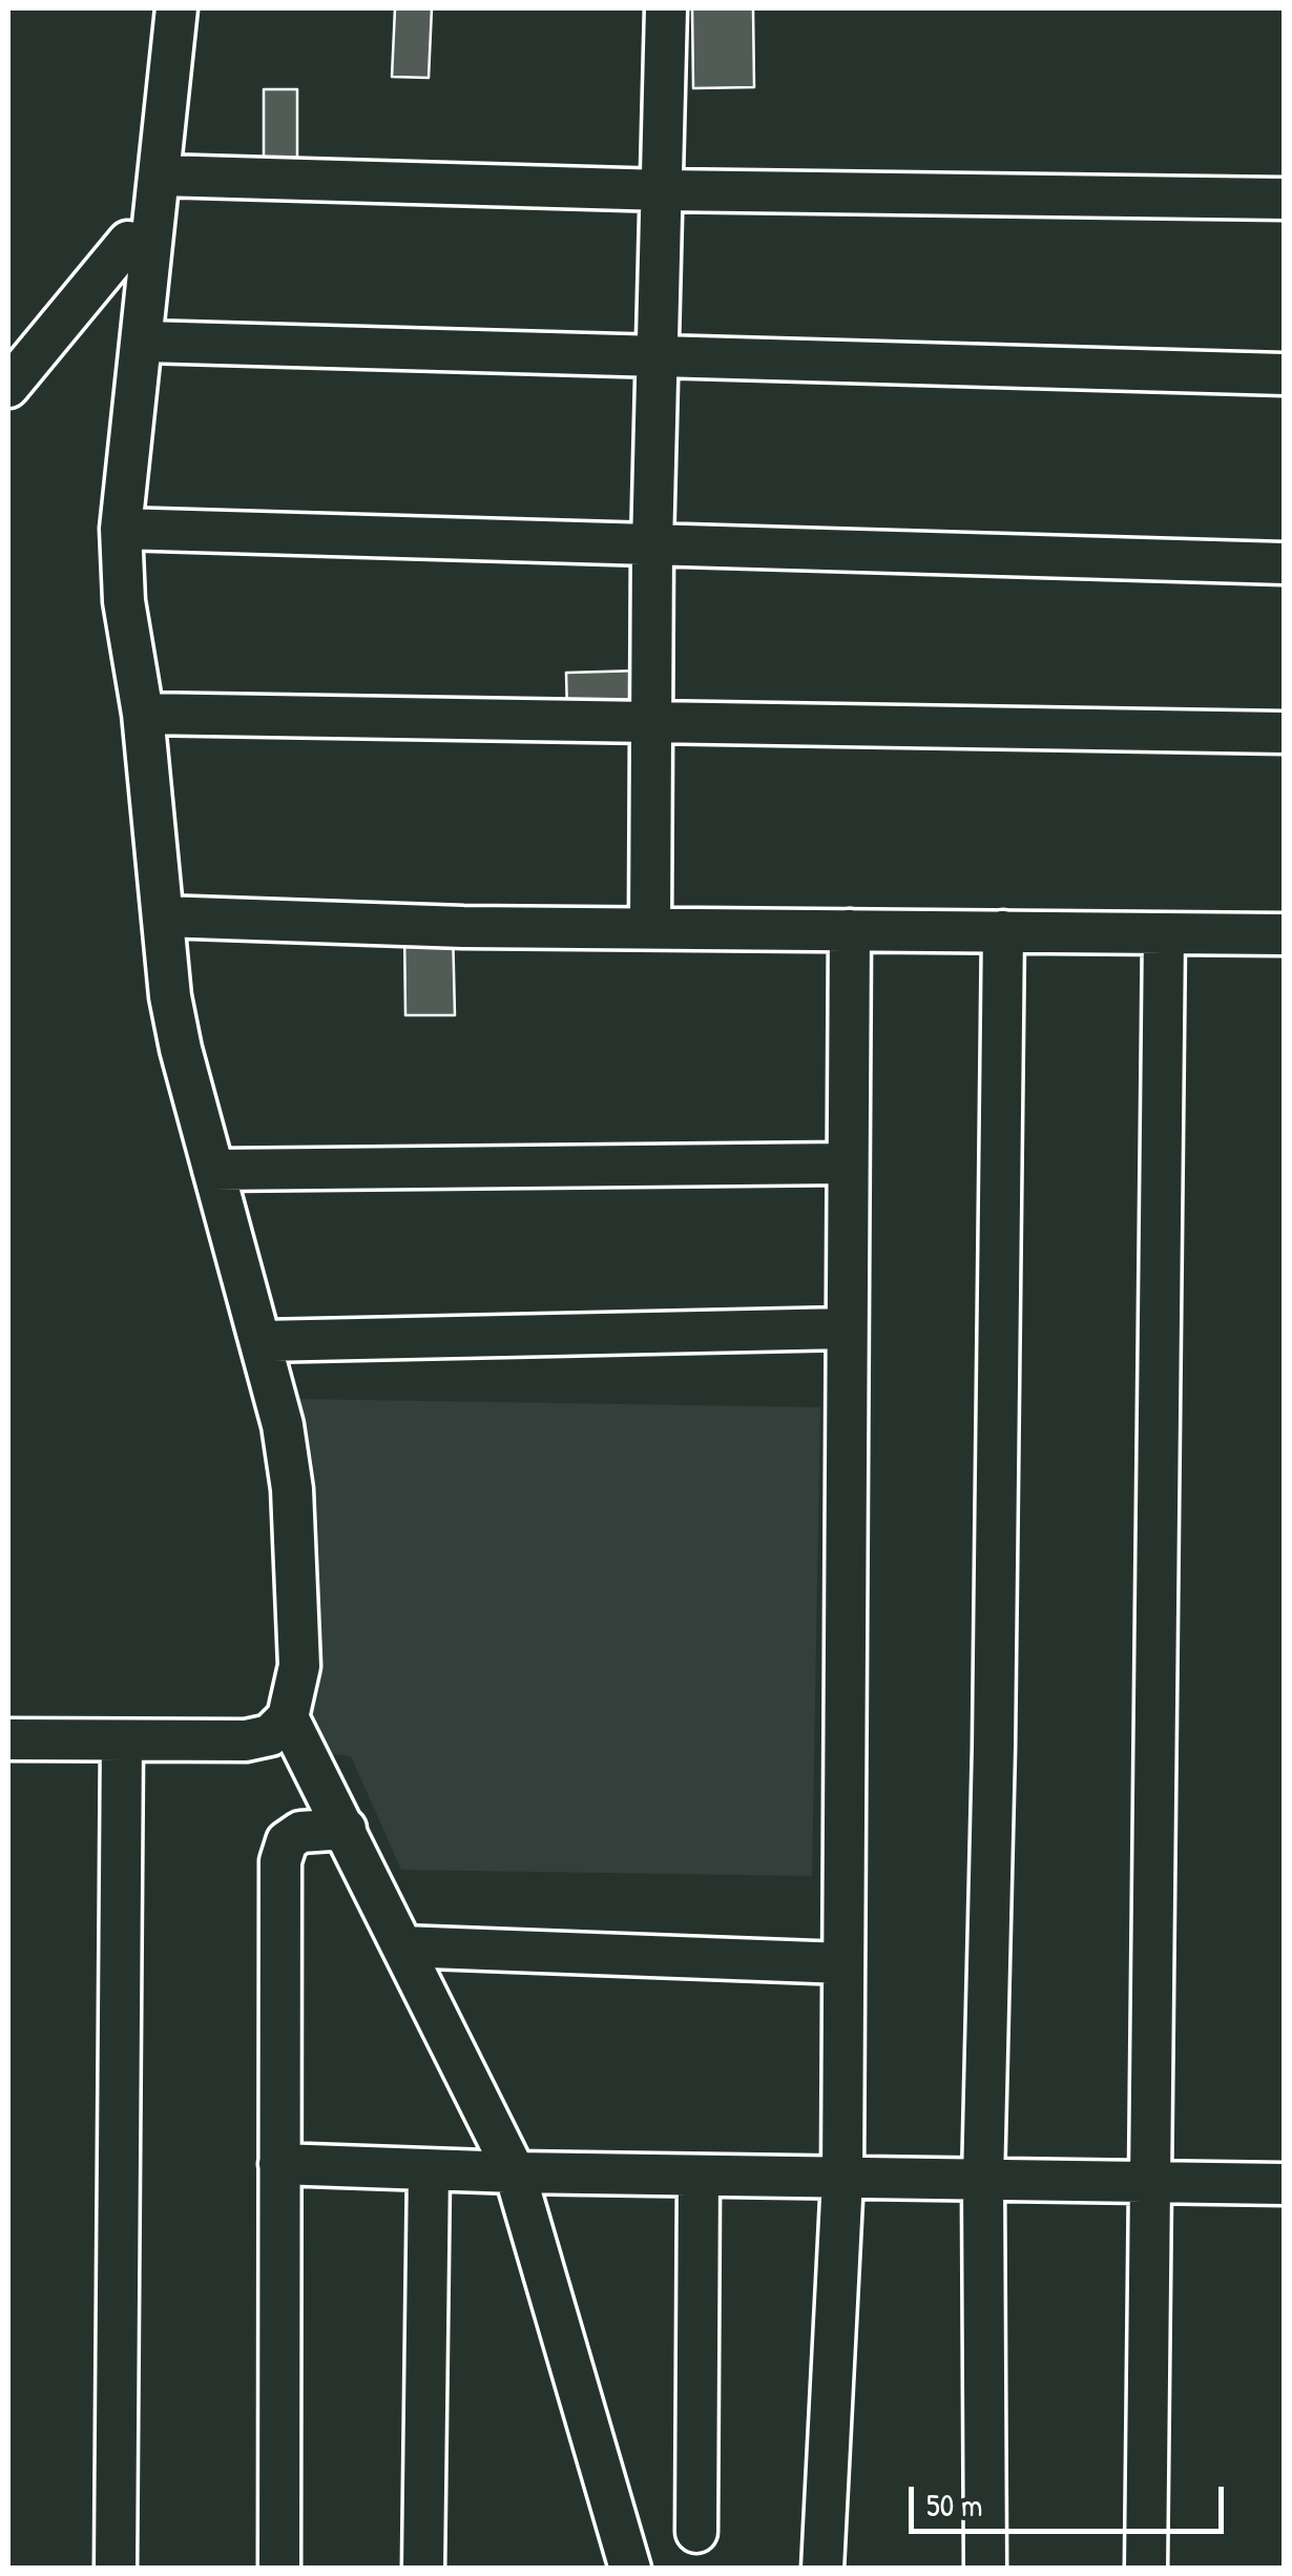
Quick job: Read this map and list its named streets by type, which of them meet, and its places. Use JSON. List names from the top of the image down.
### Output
{
  "scale_bar": "50 m"
}
